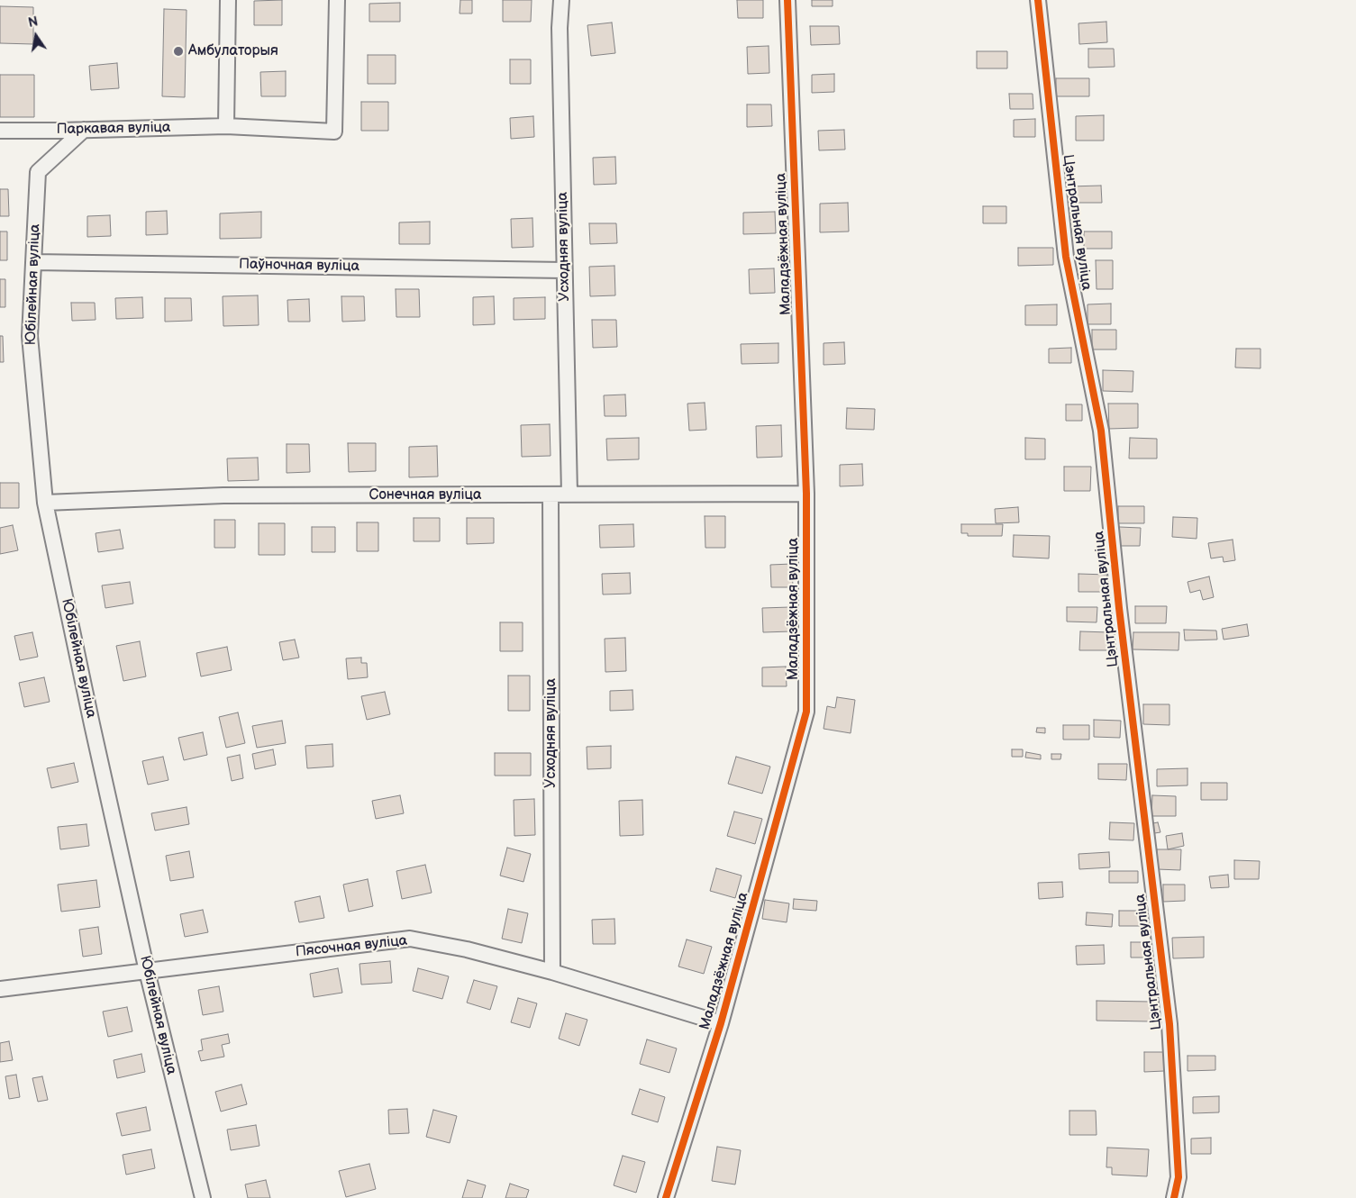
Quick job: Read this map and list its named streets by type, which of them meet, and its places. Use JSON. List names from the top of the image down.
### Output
{
  "streets": {
    "street": [
      "Паркавая вуліца",
      "Цэнтральная вуліца",
      "Маладзёжная вуліца",
      "Усходняя вуліца",
      "Паўночная вуліца",
      "Юбілейная вуліца",
      "Сонечная вуліца",
      "Пясочная вуліца"
    ]
  },
  "crossings": [
    ["Паркавая вуліца", "Юбілейная вуліца"],
    ["Маладзёжная вуліца", "Сонечная вуліца"],
    ["Маладзёжная вуліца", "Пясочная вуліца"],
    ["Усходняя вуліца", "Паўночная вуліца"],
    ["Усходняя вуліца", "Сонечная вуліца"],
    ["Усходняя вуліца", "Пясочная вуліца"],
    ["Паўночная вуліца", "Юбілейная вуліца"],
    ["Юбілейная вуліца", "Сонечная вуліца"],
    ["Юбілейная вуліца", "Пясочная вуліца"]
  ],
  "places": ["Амбулаторыя"],
  "north": "top"
}
